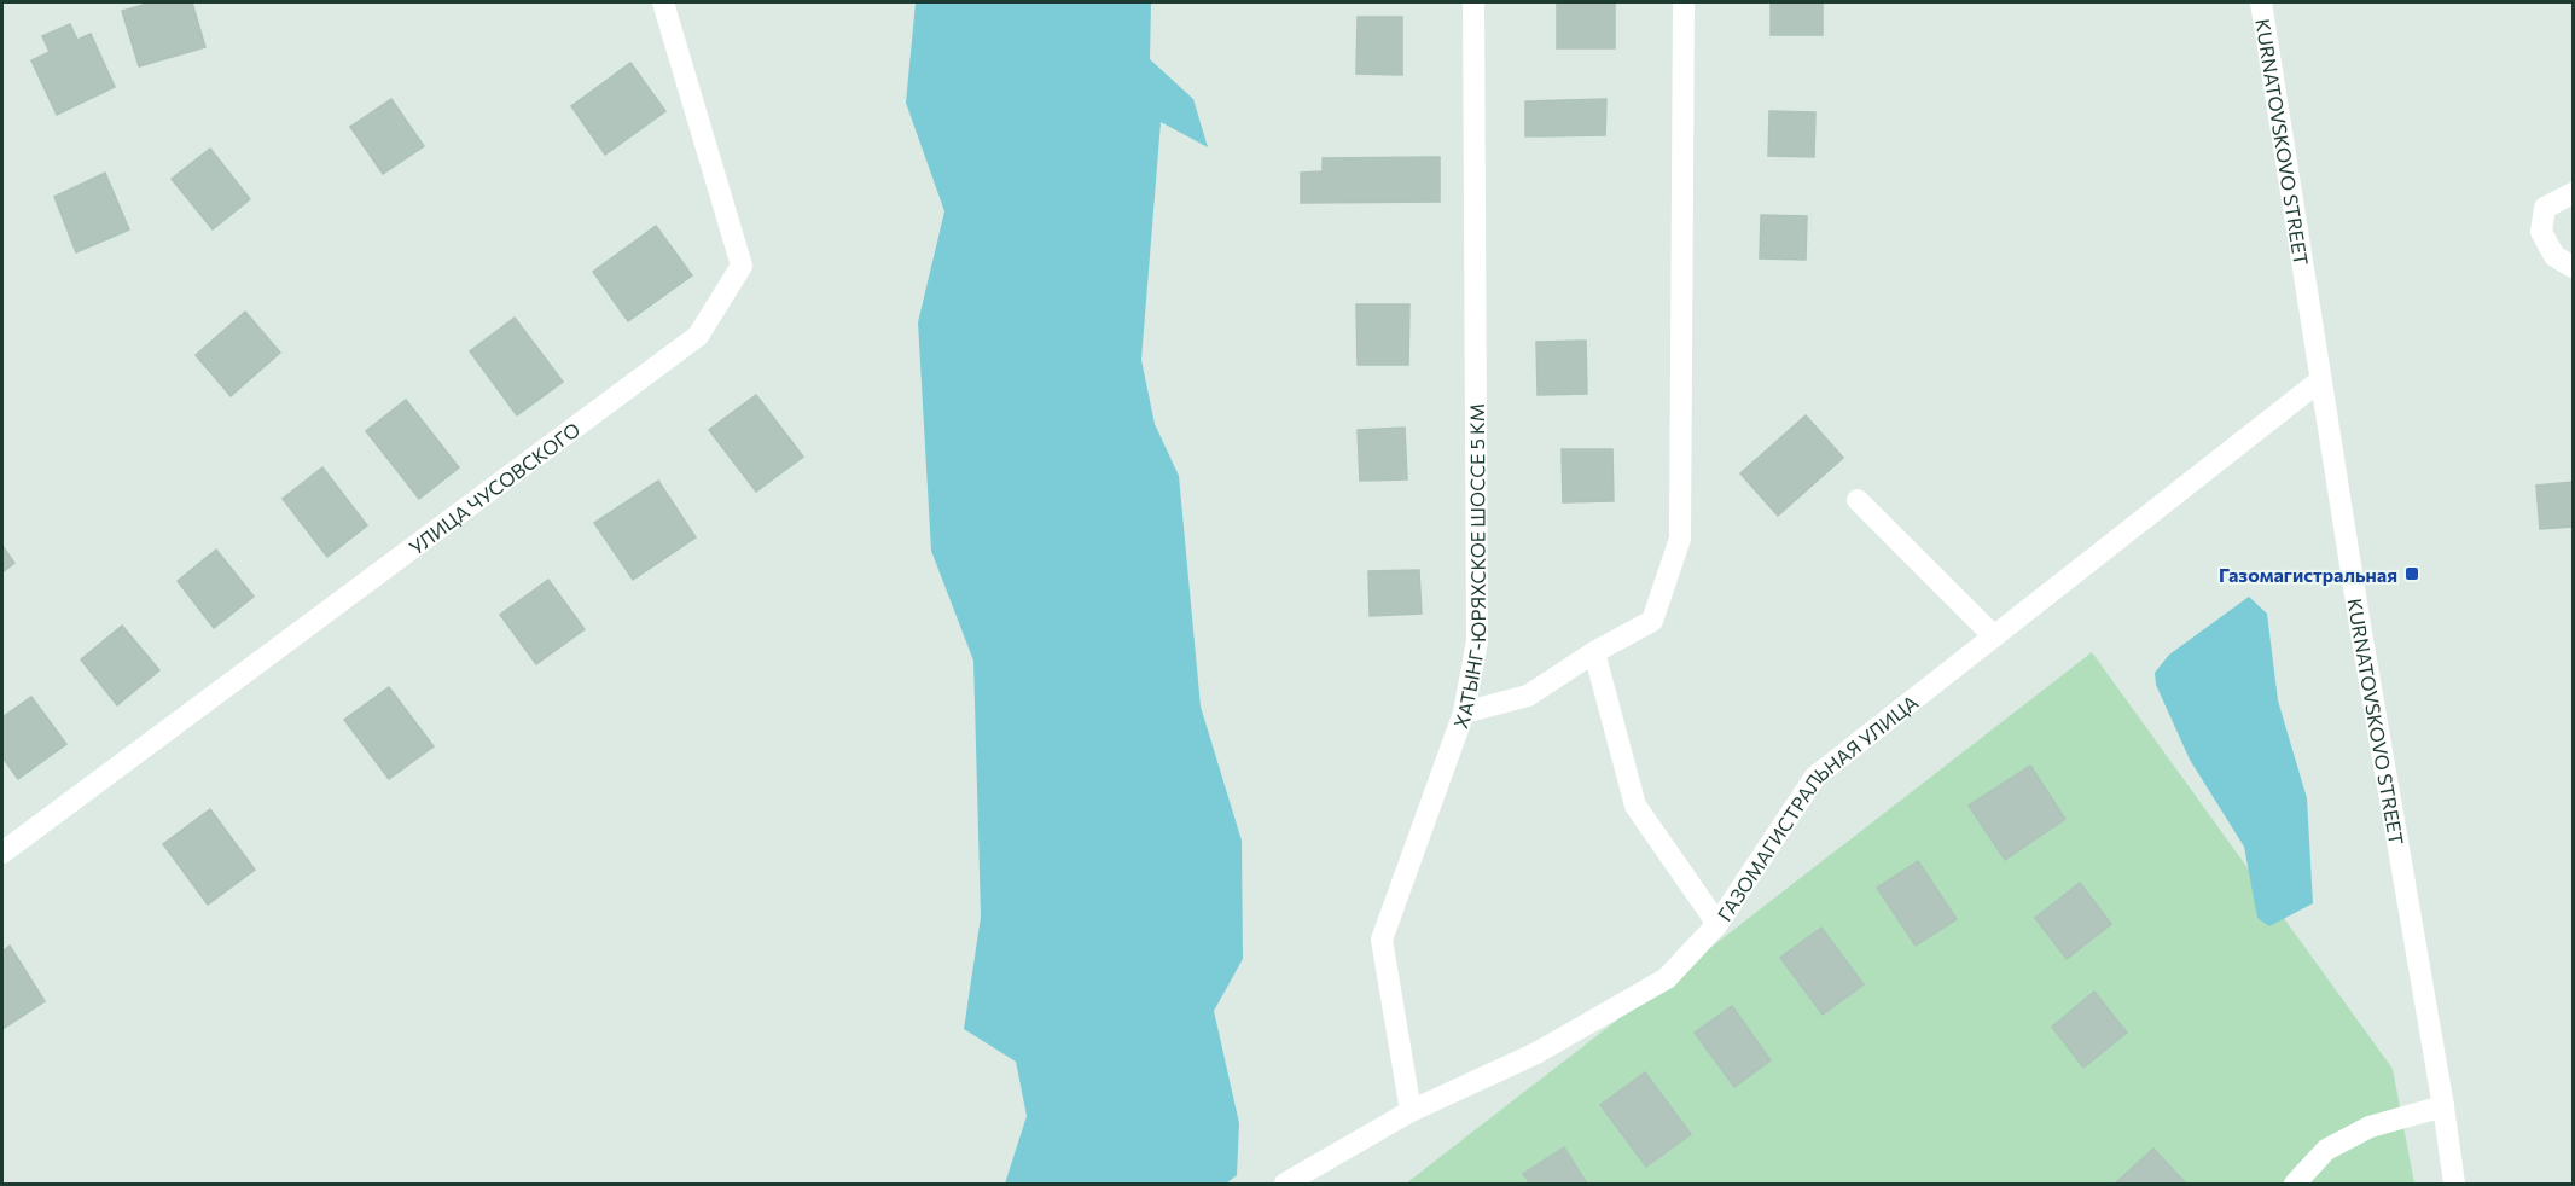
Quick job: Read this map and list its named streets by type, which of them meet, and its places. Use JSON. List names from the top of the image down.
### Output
{
  "streets": {
    "street": [
      "KURNATOVSKOVO STREET",
      "УЛИЦА ЧУСОВСКОГО",
      "ХАТЫНГ-ЮРЯХСКОЕ ШОССЕ 5 КМ",
      "ГАЗОМАГИСТРАЛЬНАЯ УЛИЦА"
    ]
  },
  "crossings": [
    ["KURNATOVSKOVO STREET", "ГАЗОМАГИСТРАЛЬНАЯ УЛИЦА"],
    ["ХАТЫНГ-ЮРЯХСКОЕ ШОССЕ 5 КМ", "ГАЗОМАГИСТРАЛЬНАЯ УЛИЦА"]
  ],
  "places": {
    "transit": ["Газомагистральная"]
  }
}
